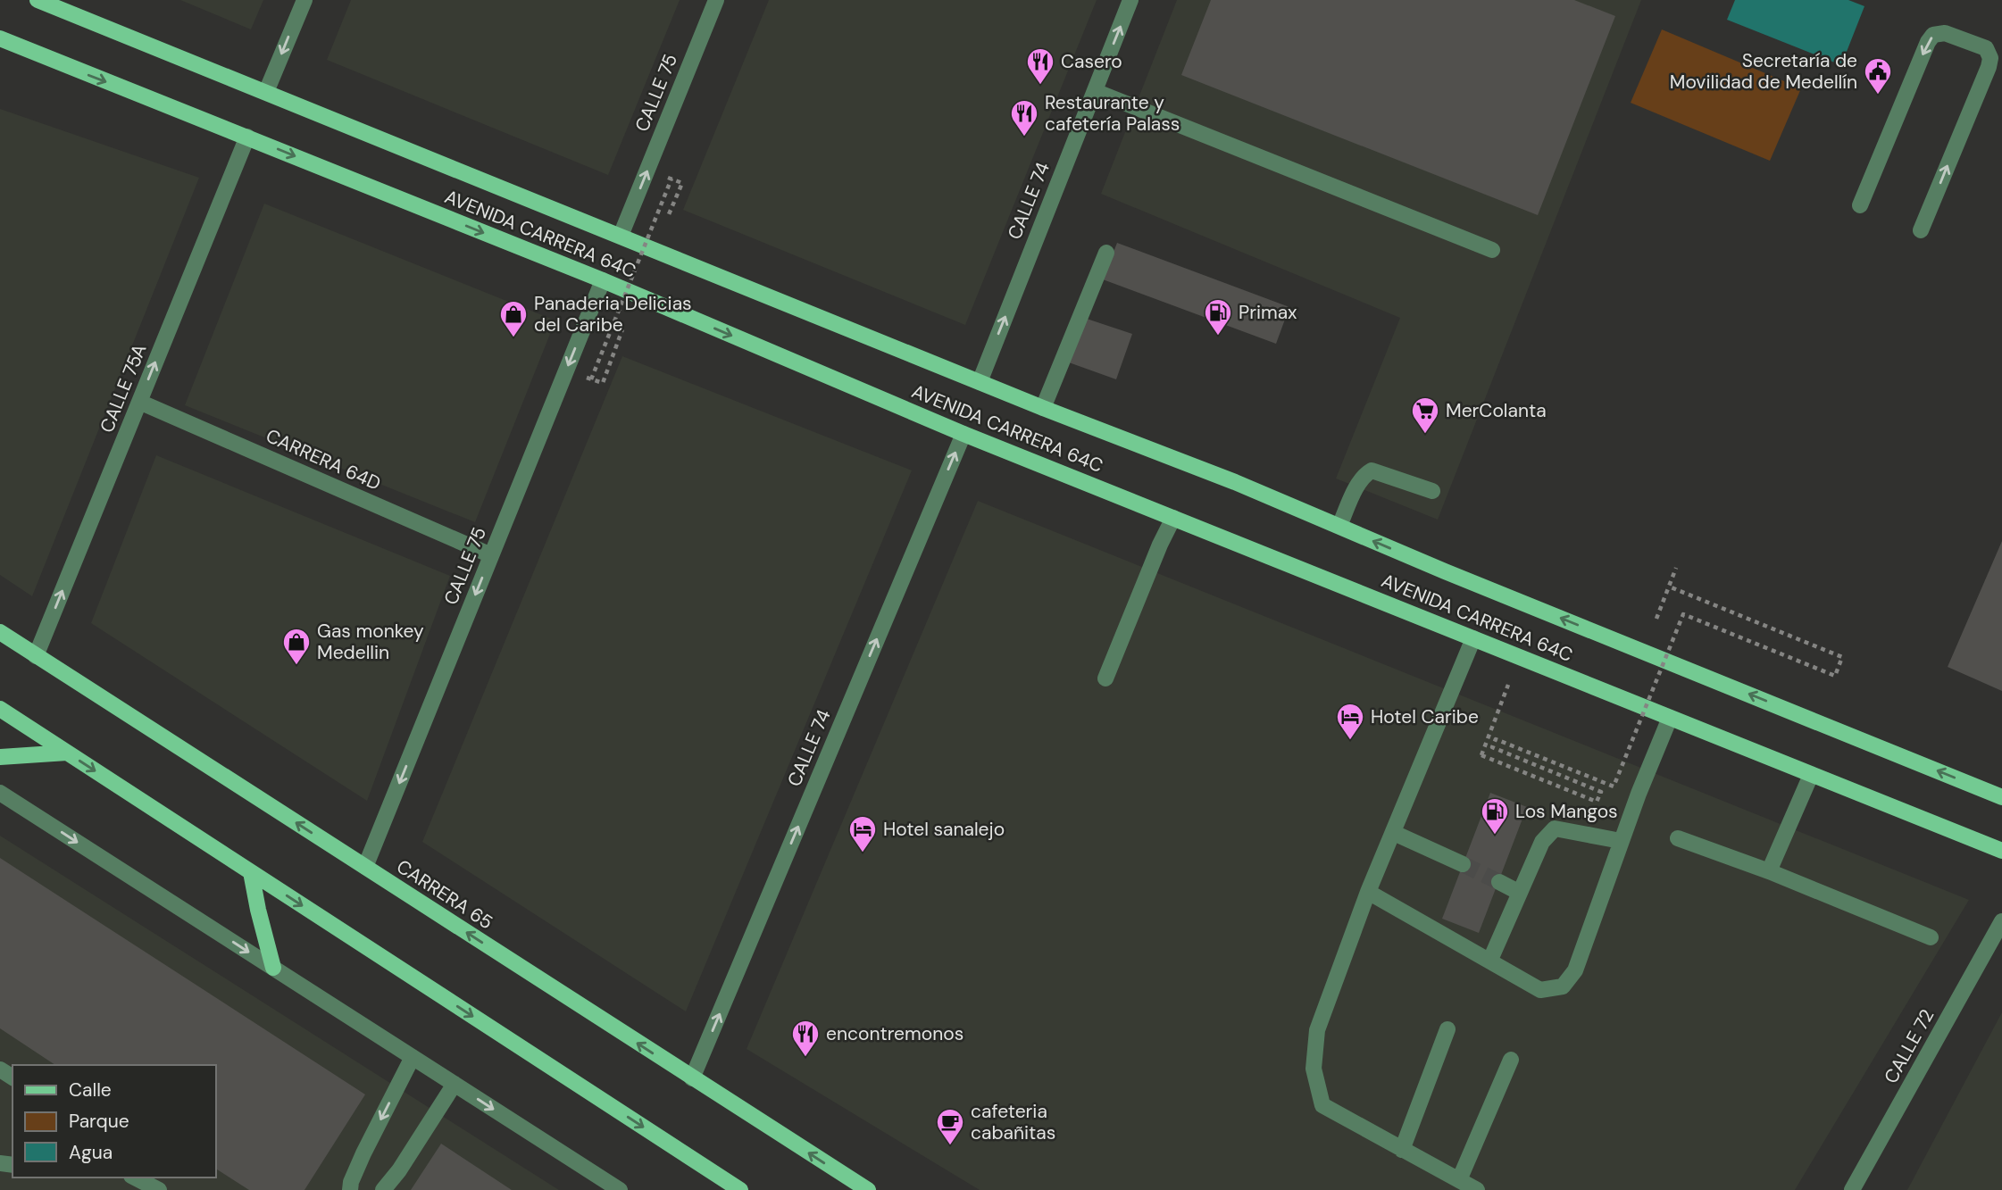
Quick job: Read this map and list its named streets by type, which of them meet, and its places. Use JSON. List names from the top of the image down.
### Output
{
  "streets": {
    "main road": ["AVENIDA CARRERA 64C", "CARRERA 65"],
    "street": [
      "CALLE 75",
      "CALLE 74",
      "CALLE 75A",
      "CARRERA 64D",
      "CALLE 72"
    ]
  },
  "crossings": [
    ["CALLE 75", "AVENIDA CARRERA 64C"],
    ["CALLE 75", "CARRERA 64D"],
    ["CALLE 75", "CARRERA 65"],
    ["CALLE 74", "AVENIDA CARRERA 64C"],
    ["CALLE 74", "CARRERA 65"],
    ["AVENIDA CARRERA 64C", "CALLE 75A"],
    ["CALLE 75A", "CARRERA 64D"],
    ["CALLE 75A", "CARRERA 65"]
  ],
  "one_way": ["CALLE 74", "CALLE 75A"],
  "places": {
    "restaurant": ["Casero", "Restaurante y cafetería Palass", "encontremonos"],
    "public building": ["Secretaría de Movilidad de Medellín"],
    "fuel station": ["Primax", "Los Mangos"],
    "shop": ["Panaderia Delicias del Caribe", "Gas monkey Medellin"],
    "supermarket": ["MerColanta"],
    "hotel": ["Hotel Caribe", "Hotel sanalejo"],
    "cafe": ["cafeteria cabañitas"]
  },
  "legend": ["Calle", "Parque", "Agua"]
}
